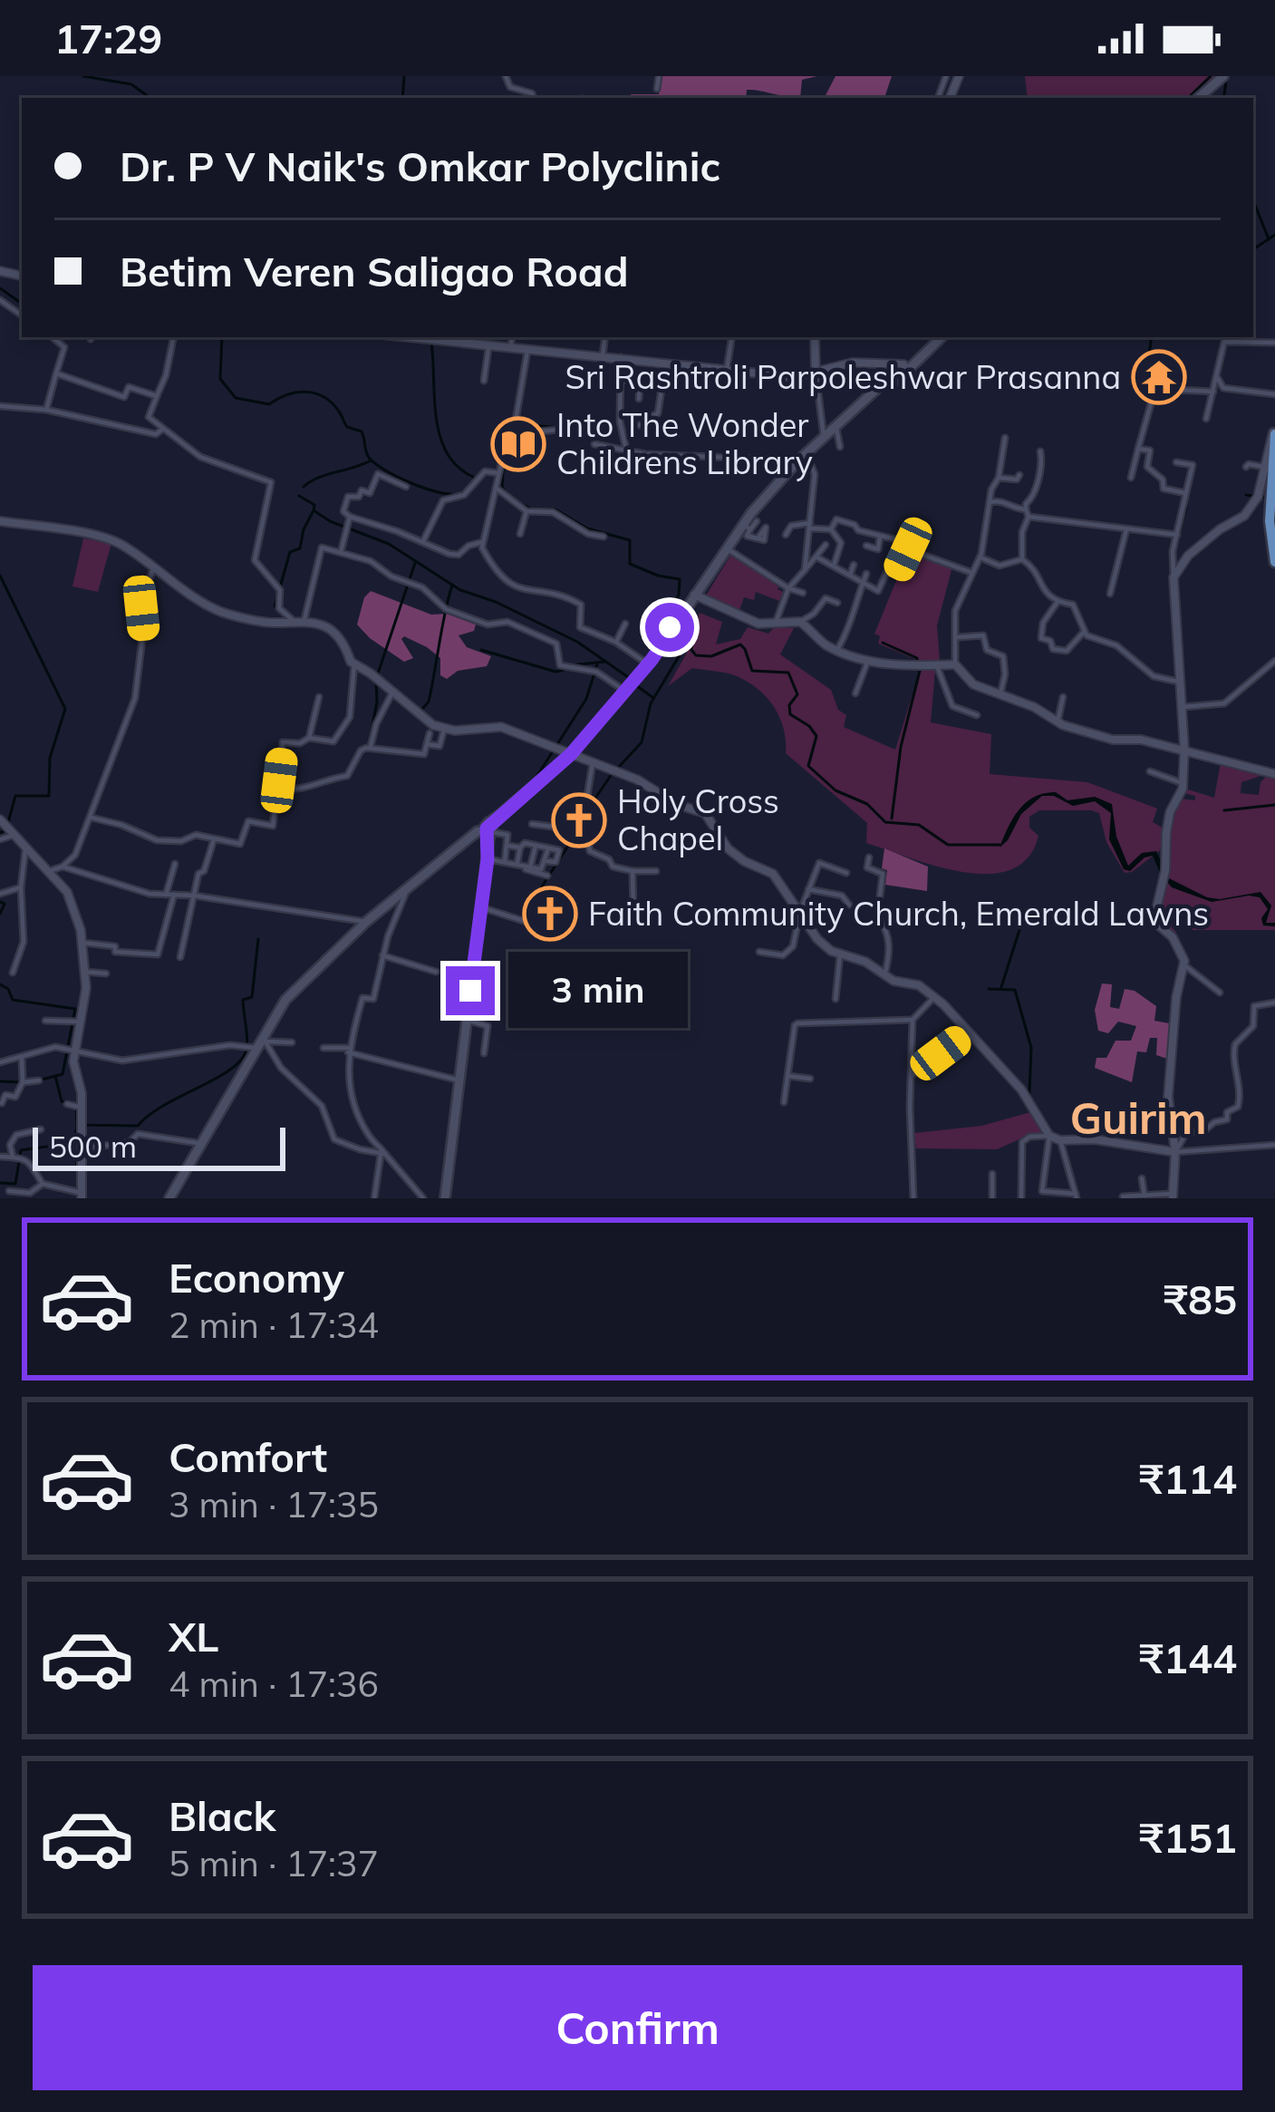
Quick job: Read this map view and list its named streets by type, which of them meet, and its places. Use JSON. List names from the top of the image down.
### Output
{
  "districts": ["Guirim"],
  "places": {
    "temple": ["Sri Rashtroli Parpoleshwar Prasanna"],
    "library": ["Into The Wonder Childrens Library"],
    "church": ["Holy Cross Chapel", "Faith Community Church, Emerald Lawns"]
  },
  "scale_bar": "500 m",
  "page": {
    "status": "17:29",
    "banner": ["Dr. P V Naik's Omkar Polyclinic", "Betim Veren Saligao Road"],
    "bubble": "3 min",
    "scale": "500 m",
    "list": [
      {
        "name": "Economy",
        "note": "2 min · 17:34",
        "value": "₹85"
      },
      {
        "name": "Comfort",
        "note": "3 min · 17:35",
        "value": "₹114"
      },
      {
        "name": "XL",
        "note": "4 min · 17:36",
        "value": "₹144"
      },
      {
        "name": "Black",
        "note": "5 min · 17:37",
        "value": "₹151"
      }
    ],
    "buttons": "Confirm"
  }
}
